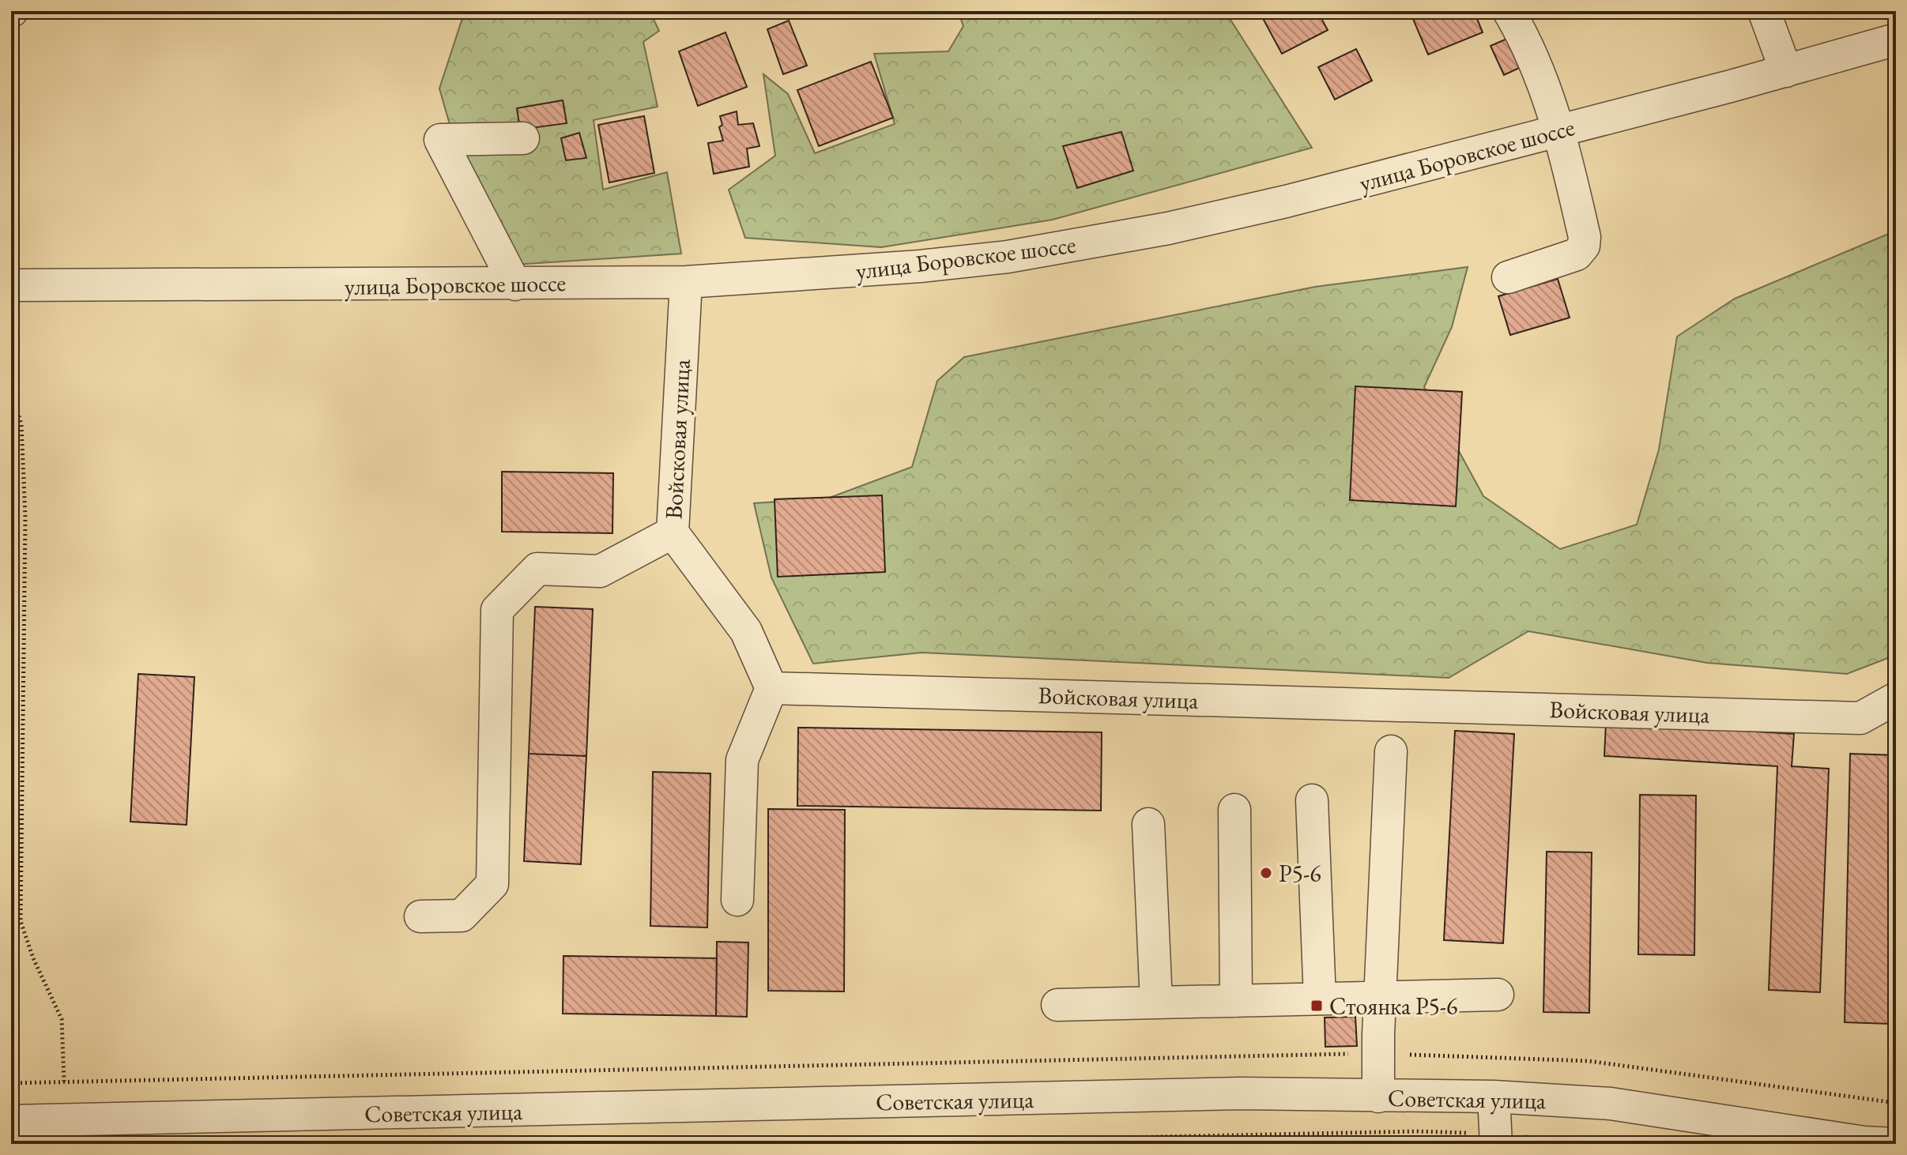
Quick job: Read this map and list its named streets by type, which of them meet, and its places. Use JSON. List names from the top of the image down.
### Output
{
  "streets": {
    "street": ["улица Боровское шоссе", "Войсковая улица", "Советская улица"]
  },
  "crossings": [
    ["улица Боровское шоссе", "Войсковая улица"]
  ],
  "places": {
    "other": ["Р5-6"],
    "transit": ["Стоянка Р5-6"]
  }
}
